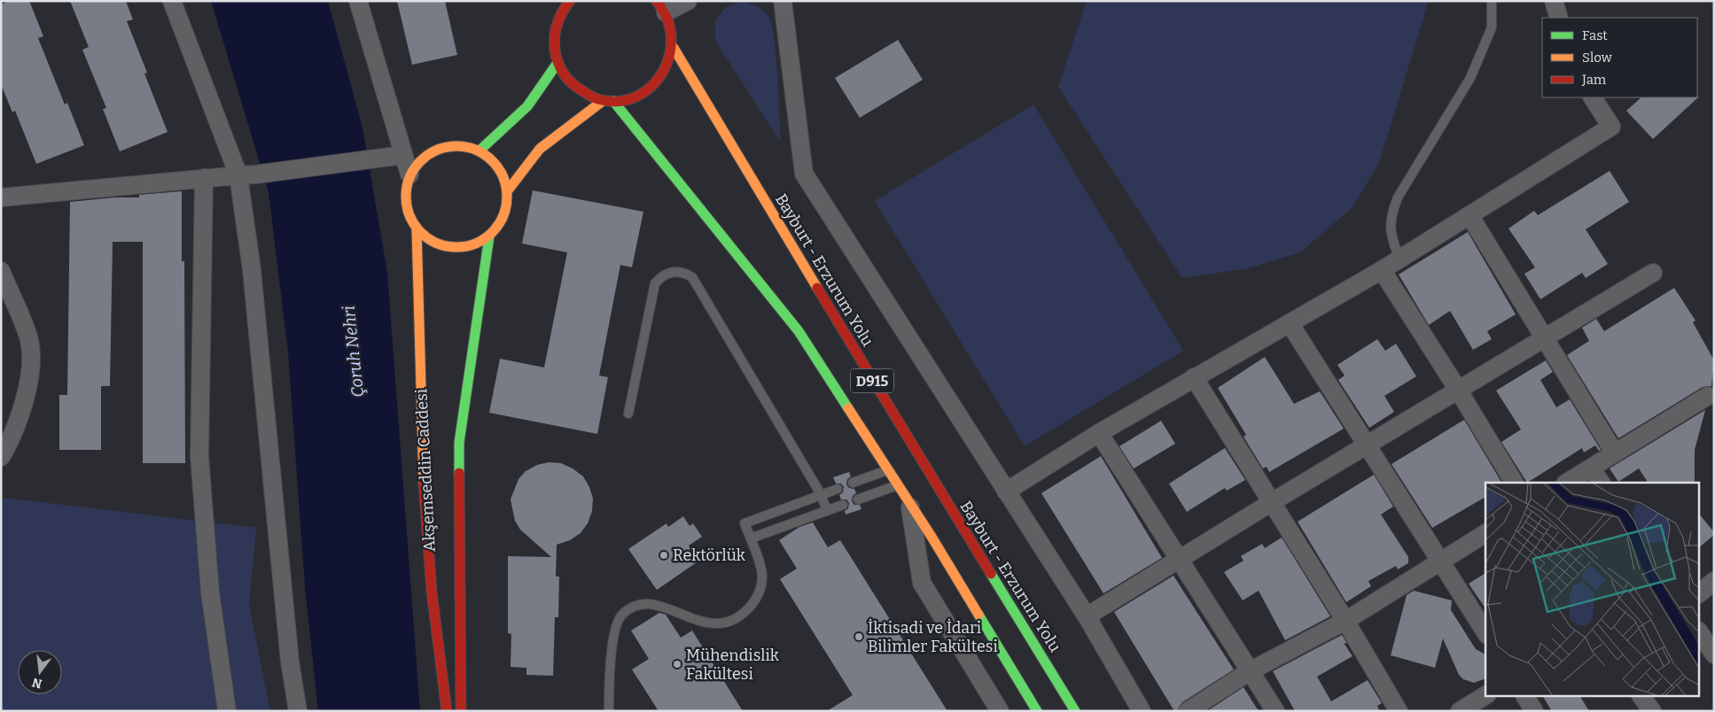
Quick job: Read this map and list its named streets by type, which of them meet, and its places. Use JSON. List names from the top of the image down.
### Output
{
  "streets": {
    "main road": ["Bayburt - Erzurum Yolu", "D915", "Akşemseddin Caddesi"]
  },
  "crossings": [
    ["Bayburt - Erzurum Yolu", "D915"]
  ],
  "water": ["Çoruh Nehri"],
  "places": ["Rektörlük", "İktisadi ve İdari Bilimler Fakültesi", "Mühendislik Fakültesi"],
  "legend": ["Fast", "Slow", "Jam"],
  "north": "bottom"
}
